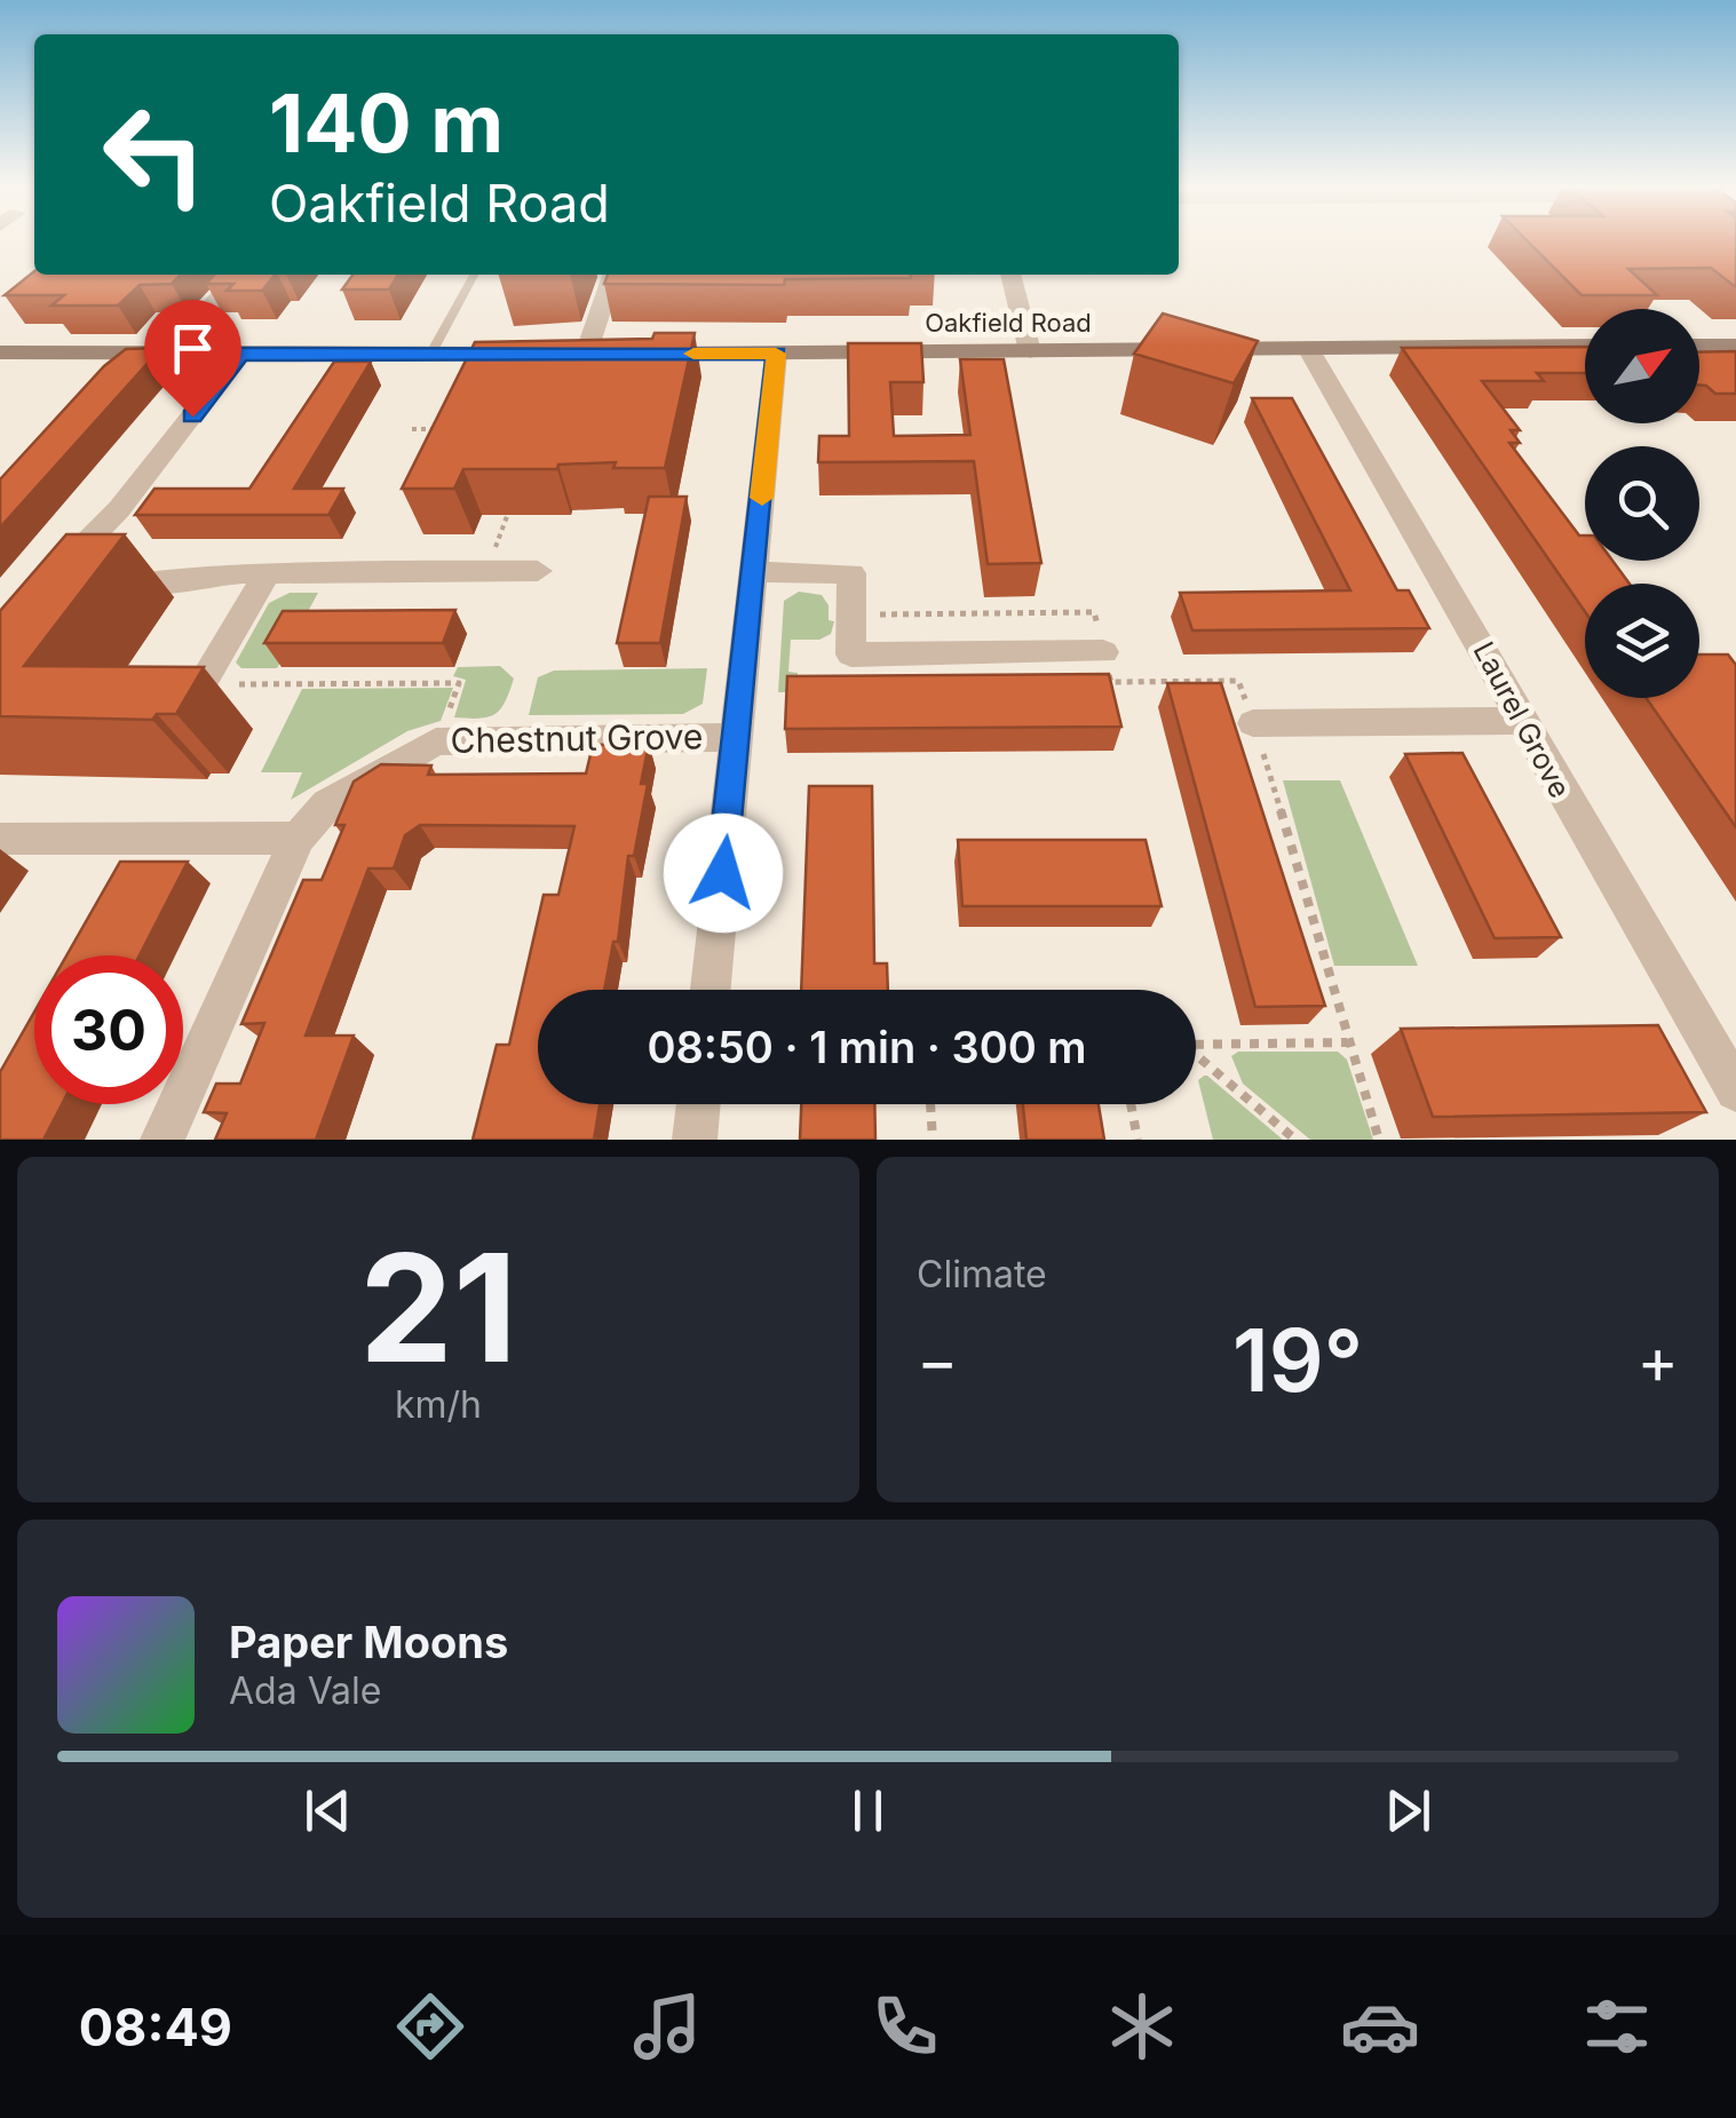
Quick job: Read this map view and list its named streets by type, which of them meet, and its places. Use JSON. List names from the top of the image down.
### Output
{
  "streets": {
    "street": ["Oakfield Road", "Laurel Grove", "Chestnut Grove"]
  },
  "crossings": [
    ["Oakfield Road", "Laurel Grove"]
  ],
  "north": "top right",
  "page": {
    "turn": ["140 m", "Oakfield Road"],
    "limit": "30",
    "trip": "08:50 · 1 min · 300 m",
    "tile": [
      ["21", "km/h"],
      "Climate"
    ],
    "heat": ["−", "19°", "+"],
    "song": ["Paper Moons", "Ada Vale"],
    "tabs": "08:49"
  }
}
